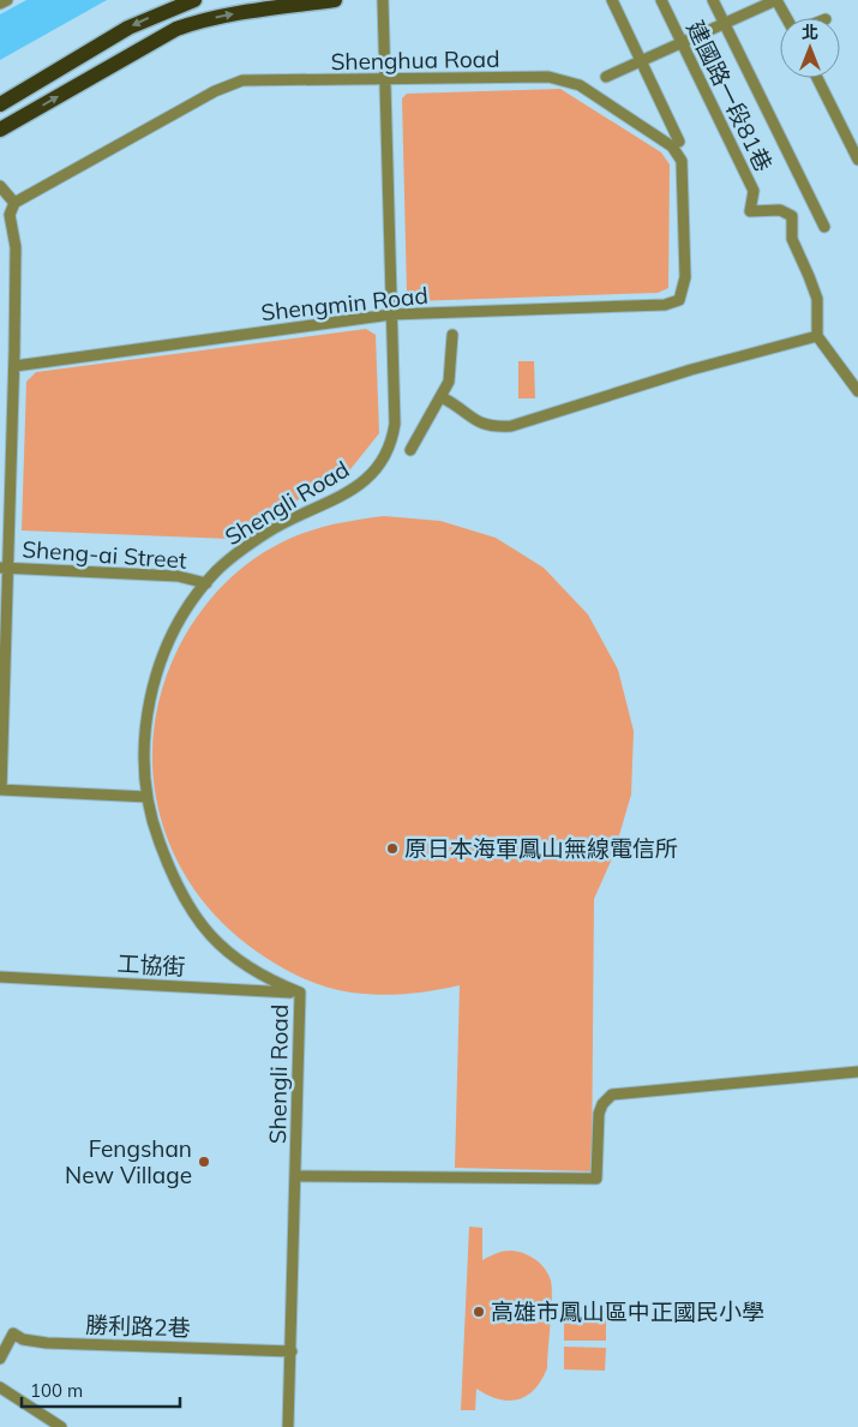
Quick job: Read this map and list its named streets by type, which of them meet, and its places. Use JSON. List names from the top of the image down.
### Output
{
  "streets": {
    "street": [
      "Shenghua Road",
      "建國路一段81巷",
      "Shengmin Road",
      "Shengli Road",
      "Sheng-ai Street",
      "工協街",
      "勝利路2巷"
    ]
  },
  "crossings": [
    ["Shenghua Road", "Shengmin Road"],
    ["Shenghua Road", "Shengli Road"],
    ["Shengmin Road", "Shengli Road"],
    ["Shengli Road", "Sheng-ai Street"],
    ["Shengli Road", "工協街"],
    ["Shengli Road", "勝利路2巷"]
  ],
  "places": ["原日本海軍鳳山無線電信所", "Fengshan New Village", "高雄市鳳山區中正國民小學"],
  "scale_bar": "100 m",
  "north": "top"
}
